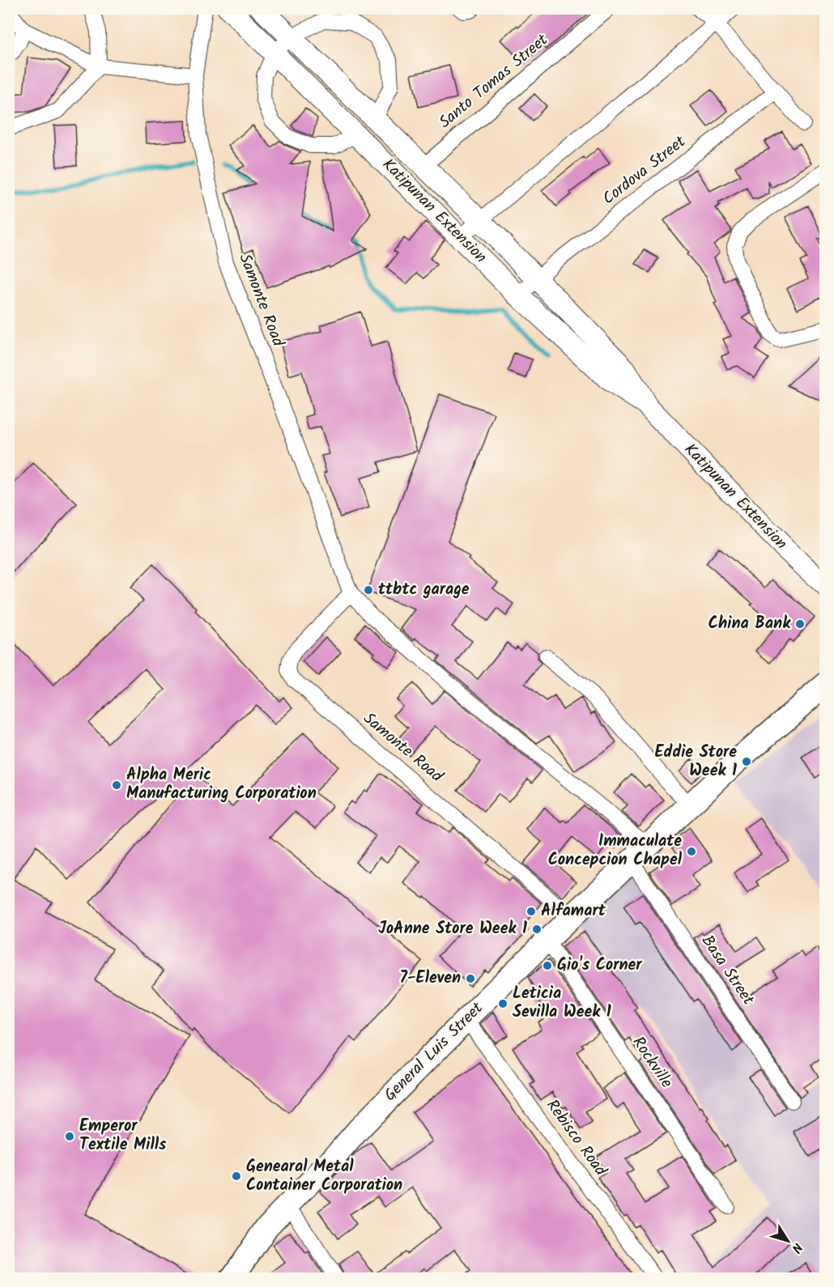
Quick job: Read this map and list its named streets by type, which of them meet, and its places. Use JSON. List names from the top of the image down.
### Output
{
  "streets": {
    "main road": ["Katipunan Extension", "General Luis Street"],
    "street": [
      "Santo Tomas Street",
      "Cordova Street",
      "Samonte Road",
      "Basa Street",
      "Rockville",
      "Rebisco Road"
    ]
  },
  "crossings": [
    ["Santo Tomas Street", "Katipunan Extension"],
    ["Cordova Street", "Katipunan Extension"],
    ["Samonte Road", "General Luis Street"],
    ["Basa Street", "General Luis Street"],
    ["General Luis Street", "Rockville"],
    ["General Luis Street", "Rebisco Road"]
  ],
  "places": [
    "ttbtc garage",
    "China Bank",
    "Eddie Store Week 1",
    "Alpha Meric Manufacturing Corporation",
    "Immaculate Concepcion Chapel",
    "Alfamart",
    "JoAnne Store Week 1",
    "Gio's Corner",
    "7-Eleven",
    "Leticia Sevilla Week 1",
    "Emperor Textile Mills",
    "Genearal Metal Container Corporation"
  ],
  "north": "bottom right"
}
